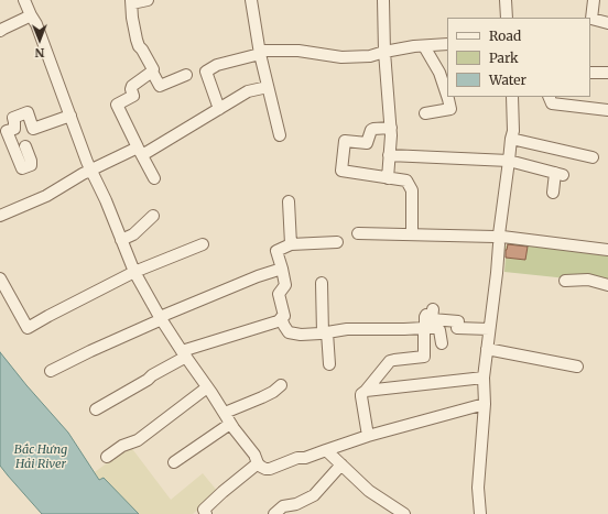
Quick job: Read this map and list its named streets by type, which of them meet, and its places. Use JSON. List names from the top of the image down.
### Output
{
  "water": ["Bắc Hưng Hải River"],
  "legend": ["Road", "Park", "Water"],
  "north": "bottom"
}
